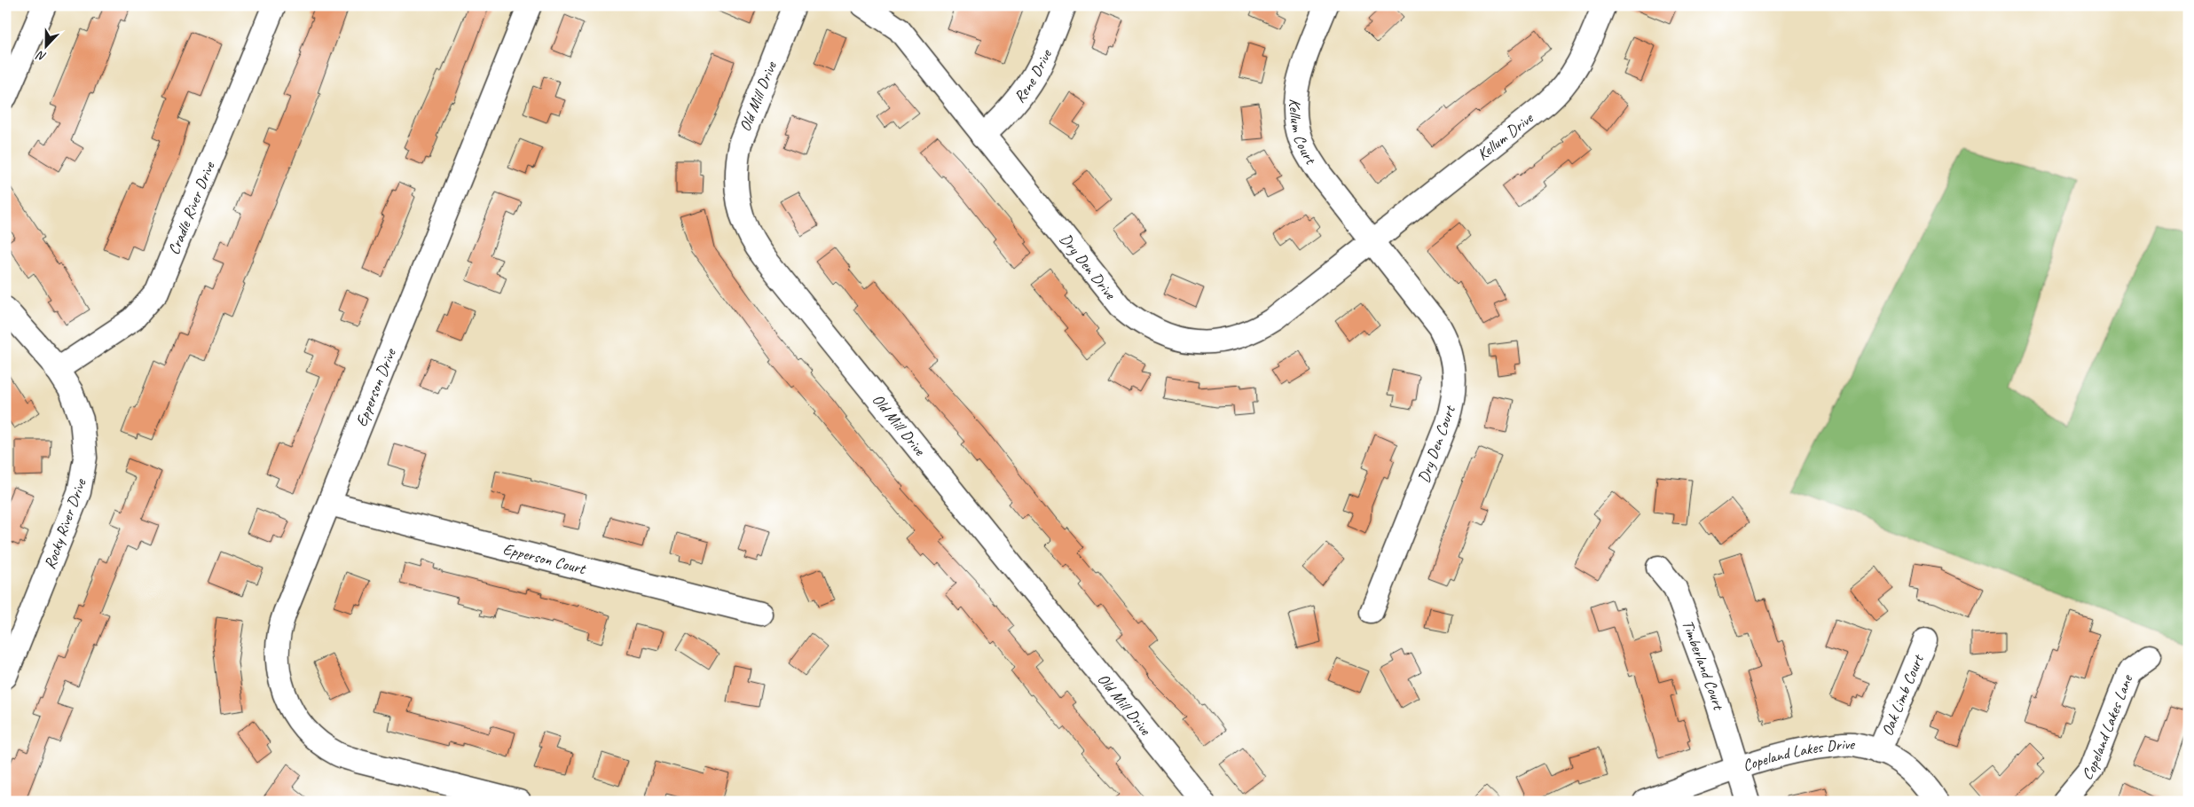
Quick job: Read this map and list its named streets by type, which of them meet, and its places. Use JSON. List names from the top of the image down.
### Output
{
  "streets": {
    "street": [
      "Rene Drive",
      "Old Mill Drive",
      "Kellum Court",
      "Kellum Drive",
      "Cradle River Drive",
      "Dry Den Drive",
      "Epperson Drive",
      "Dry Den Court",
      "Rocky River Drive",
      "Epperson Court",
      "Timberland Court",
      "Oak Limb Court",
      "Copeland Lakes Lane",
      "Copeland Lakes Drive"
    ]
  },
  "crossings": [
    ["Rene Drive", "Dry Den Drive"],
    ["Kellum Court", "Kellum Drive"],
    ["Kellum Court", "Dry Den Drive"],
    ["Kellum Court", "Dry Den Court"],
    ["Kellum Drive", "Dry Den Drive"],
    ["Kellum Drive", "Dry Den Court"],
    ["Cradle River Drive", "Rocky River Drive"],
    ["Dry Den Drive", "Dry Den Court"],
    ["Epperson Drive", "Epperson Court"],
    ["Timberland Court", "Copeland Lakes Drive"],
    ["Oak Limb Court", "Copeland Lakes Drive"]
  ],
  "north": "bottom"
}
